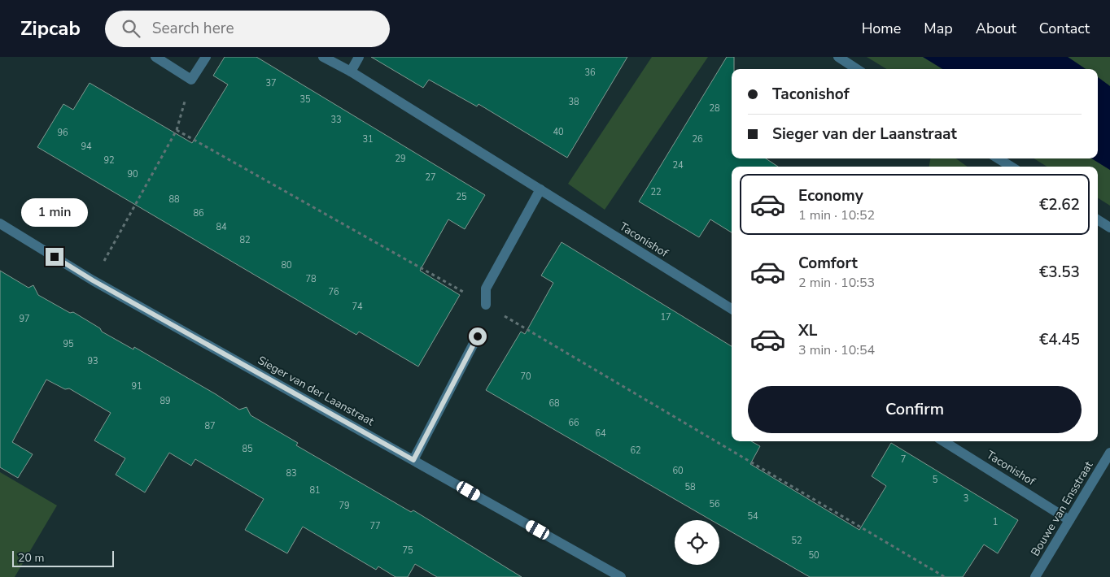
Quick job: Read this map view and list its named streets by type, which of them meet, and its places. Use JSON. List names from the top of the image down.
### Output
{
  "streets": {
    "street": ["Taconishof", "Sieger van der Laanstraat", "Bouwe van Ensstraat"]
  },
  "crossings": [
    ["Taconishof", "Bouwe van Ensstraat"]
  ],
  "house_numbers": [
    "36",
    "37",
    "35",
    "38",
    "28",
    "33",
    "40",
    "96",
    "31",
    "26",
    "94",
    "29",
    "92",
    "24",
    "90",
    "27",
    "22",
    "25",
    "88",
    "86",
    "84",
    "82",
    "80",
    "78",
    "76",
    "74",
    "17",
    "97",
    "95",
    "93",
    "70",
    "91",
    "89",
    "68",
    "66",
    "87",
    "64",
    "85",
    "62",
    "7",
    "60",
    "83",
    "5",
    "58",
    "81",
    "3",
    "56",
    "79",
    "54",
    "1",
    "77",
    "52",
    "75",
    "50"
  ],
  "scale_bar": "20 m",
  "page": {
    "header": "Zipcab",
    "search": "Search here",
    "nav": [
      "Home",
      "Map",
      "About",
      "Contact"
    ],
    "banner": ["Taconishof", "Sieger van der Laanstraat"],
    "list": [
      {
        "name": "Economy",
        "note": "1 min · 10:52",
        "value": "€2.62"
      },
      {
        "name": "Comfort",
        "note": "2 min · 10:53",
        "value": "€3.53"
      },
      {
        "name": "XL",
        "note": "3 min · 10:54",
        "value": "€4.45"
      }
    ],
    "bubble": "1 min",
    "buttons": "Confirm",
    "scale": "20 m"
  }
}
